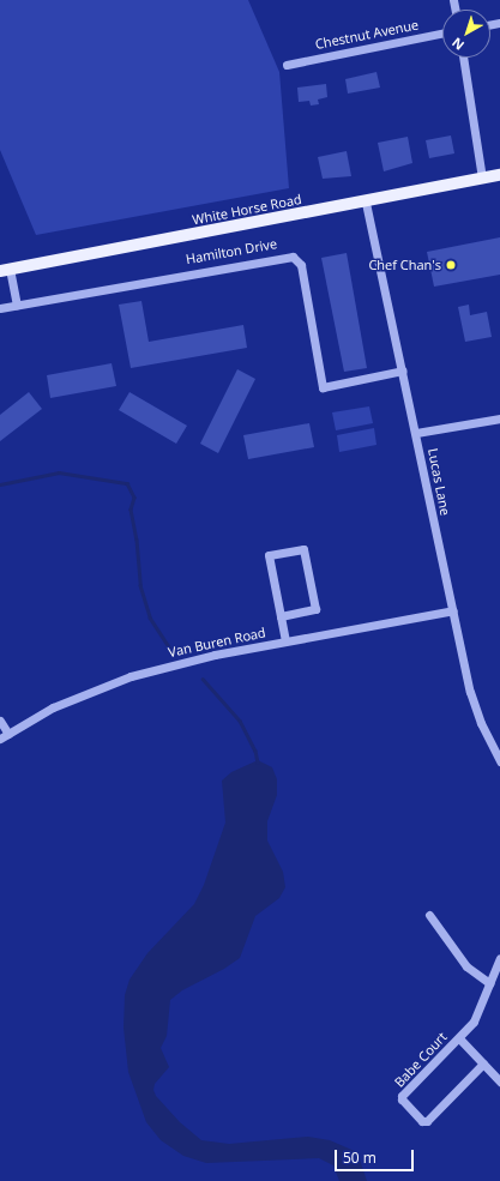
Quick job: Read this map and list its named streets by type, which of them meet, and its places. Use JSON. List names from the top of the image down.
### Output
{
  "streets": {
    "main road": ["White Horse Road"],
    "street": [
      "Chestnut Avenue",
      "Hamilton Drive",
      "Lucas Lane",
      "Van Buren Road",
      "Babe Court"
    ]
  },
  "crossings": [
    ["White Horse Road", "Lucas Lane"],
    ["Hamilton Drive", "Lucas Lane"],
    ["Lucas Lane", "Van Buren Road"]
  ],
  "places": ["Chef Chan's"],
  "scale_bar": "50 m",
  "north": "bottom left"
}
